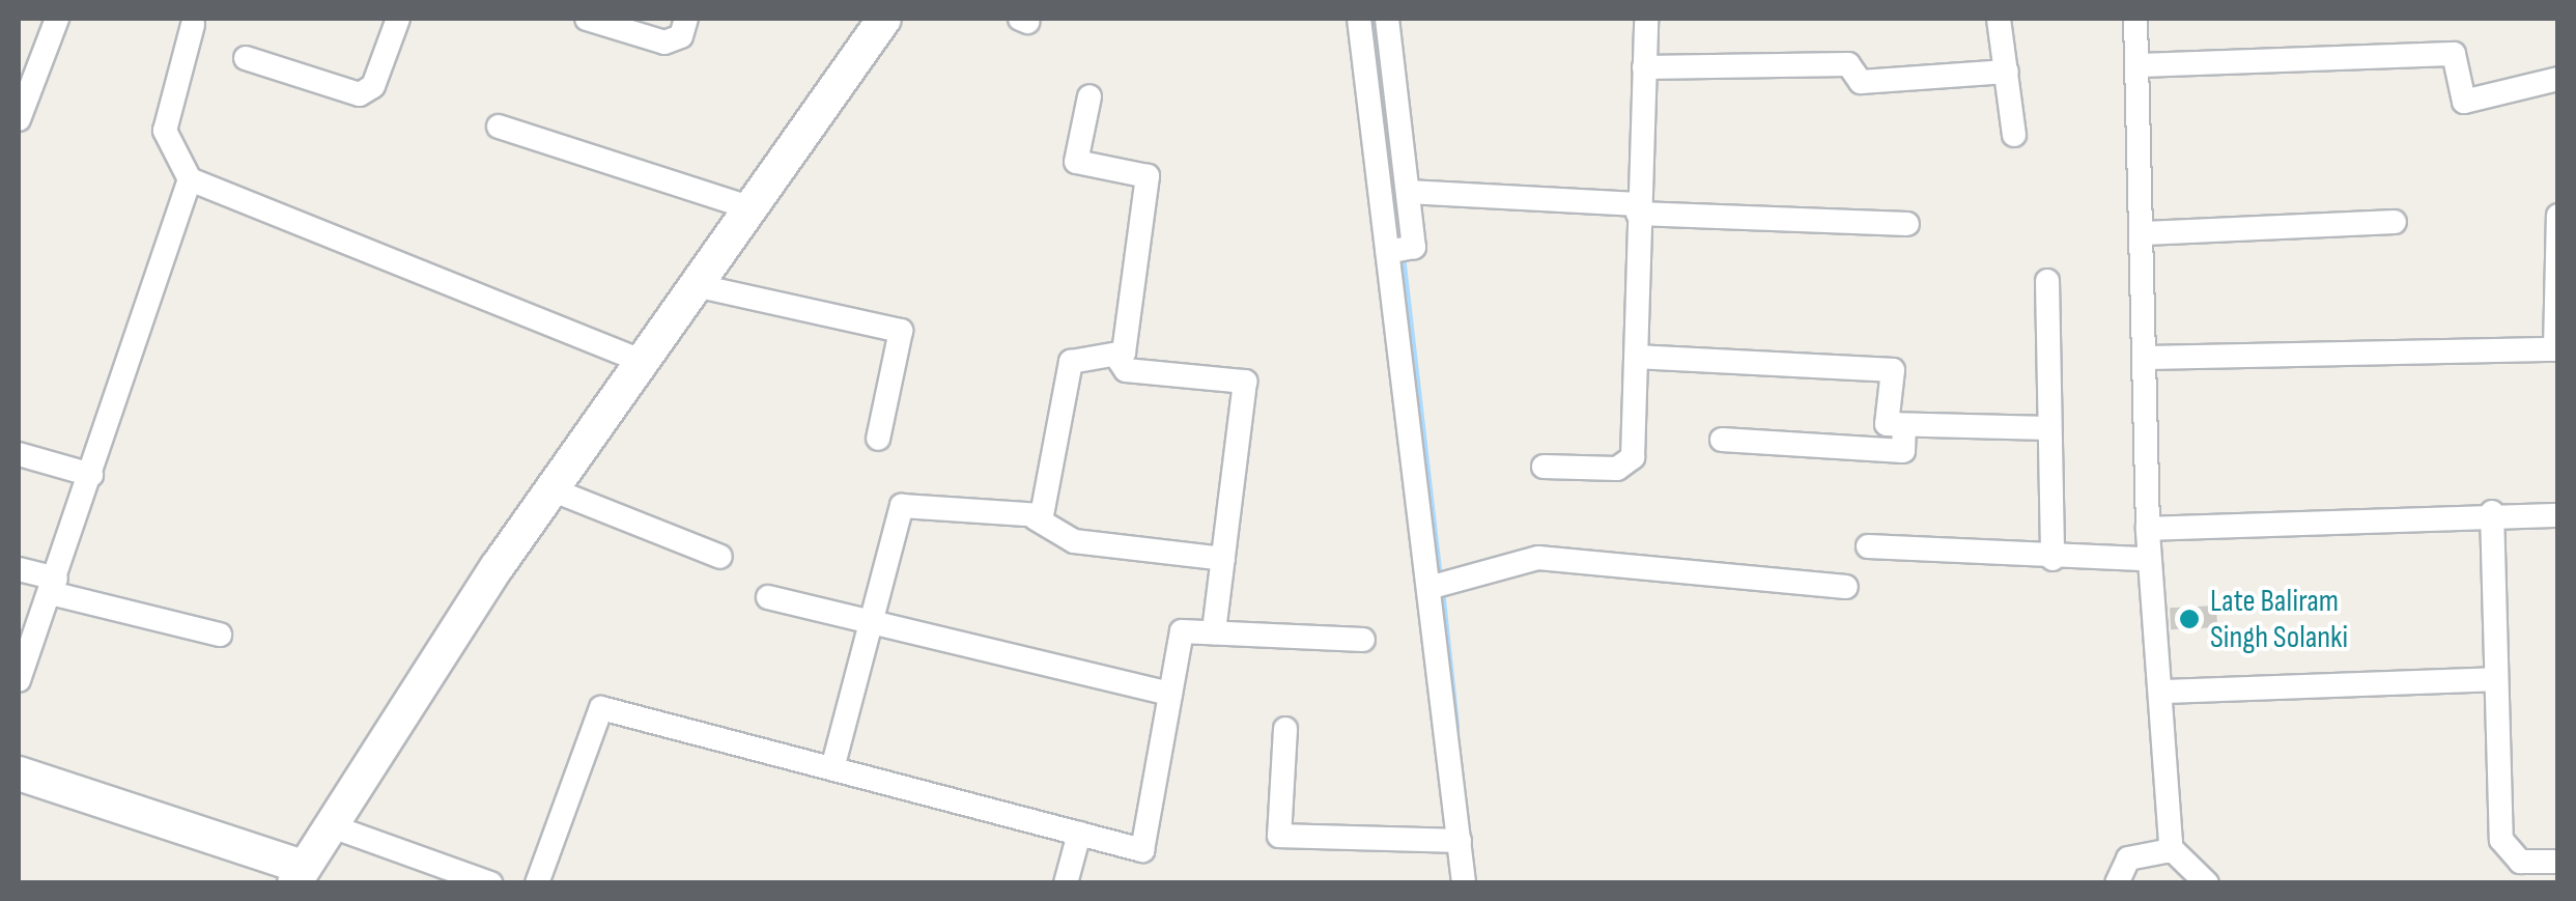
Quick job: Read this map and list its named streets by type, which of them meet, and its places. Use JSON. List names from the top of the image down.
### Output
{
  "places": ["Late Baliram Singh Solanki"]
}
